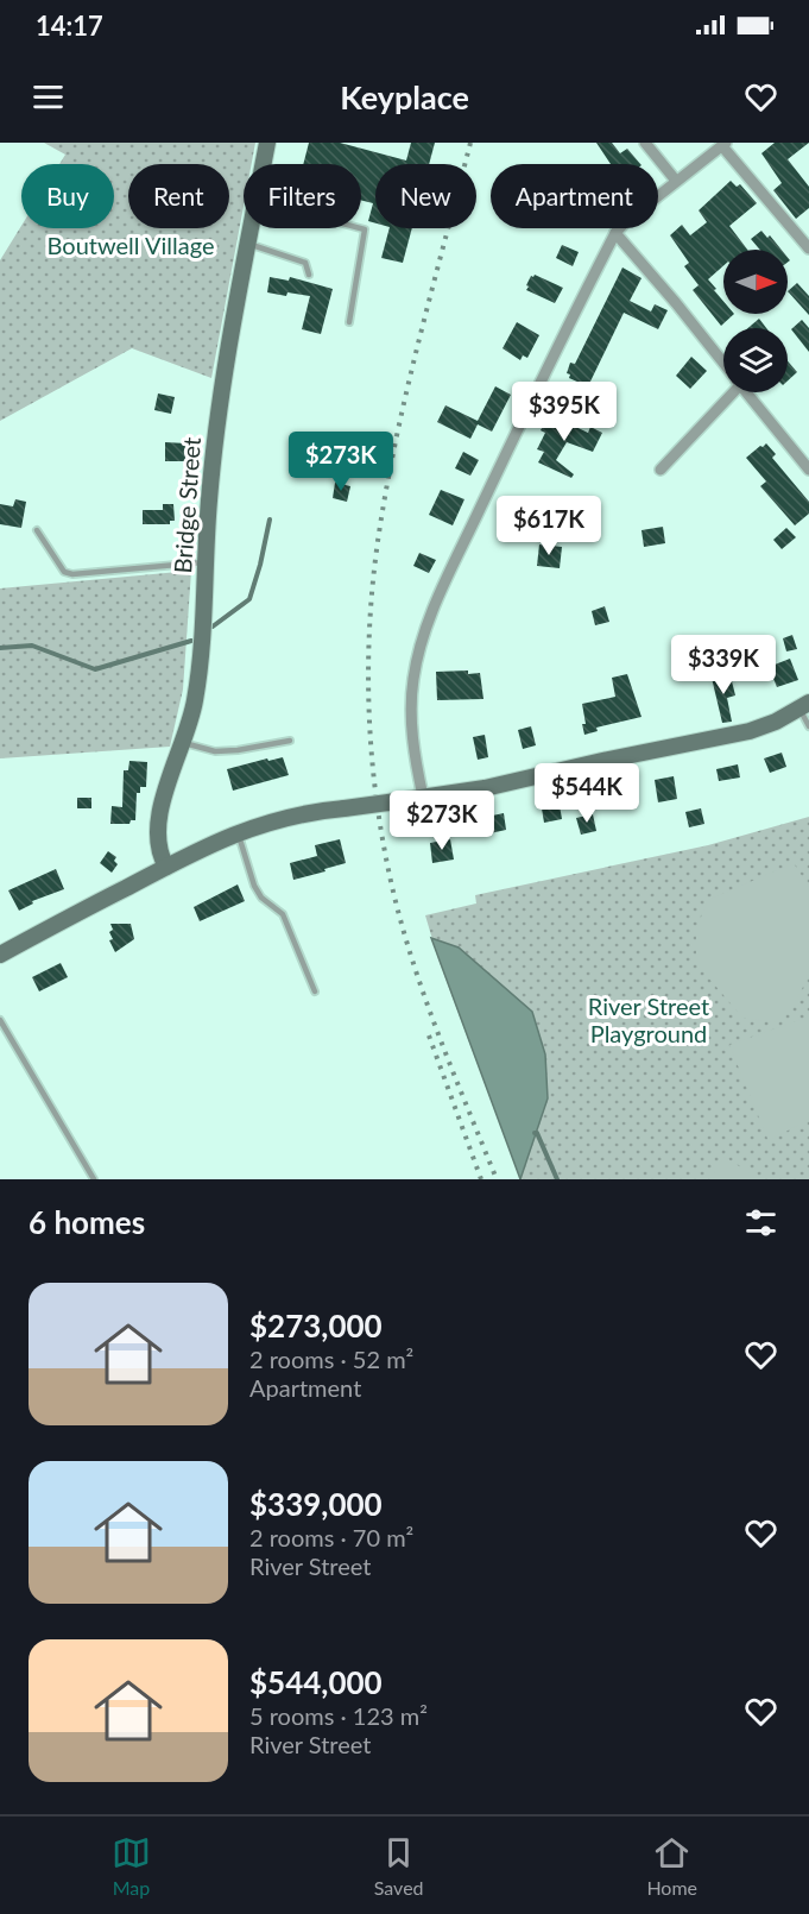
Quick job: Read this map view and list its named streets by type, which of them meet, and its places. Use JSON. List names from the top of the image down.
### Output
{
  "streets": {
    "main road": ["Bridge Street"]
  },
  "parks": ["Boutwell Village", "River Street Playground"],
  "north": "right",
  "page": {
    "status": "14:17",
    "header": "Keyplace",
    "chip": [
      "Buy",
      "Rent",
      "Filters",
      "New",
      "Apartment"
    ],
    "price": [
      "$395K",
      "$273K",
      "$617K",
      "$339K",
      "$544K",
      "$273K"
    ],
    "heading": "6 homes",
    "list": [
      {
        "name": "$273,000",
        "note": "2 rooms · 52 m² · Apartment"
      },
      {
        "name": "$339,000",
        "note": "2 rooms · 70 m² · River Street"
      },
      {
        "name": "$544,000",
        "note": "5 rooms · 123 m² · River Street"
      }
    ],
    "tabs": ["Map", "Saved", "Home"]
  }
}
